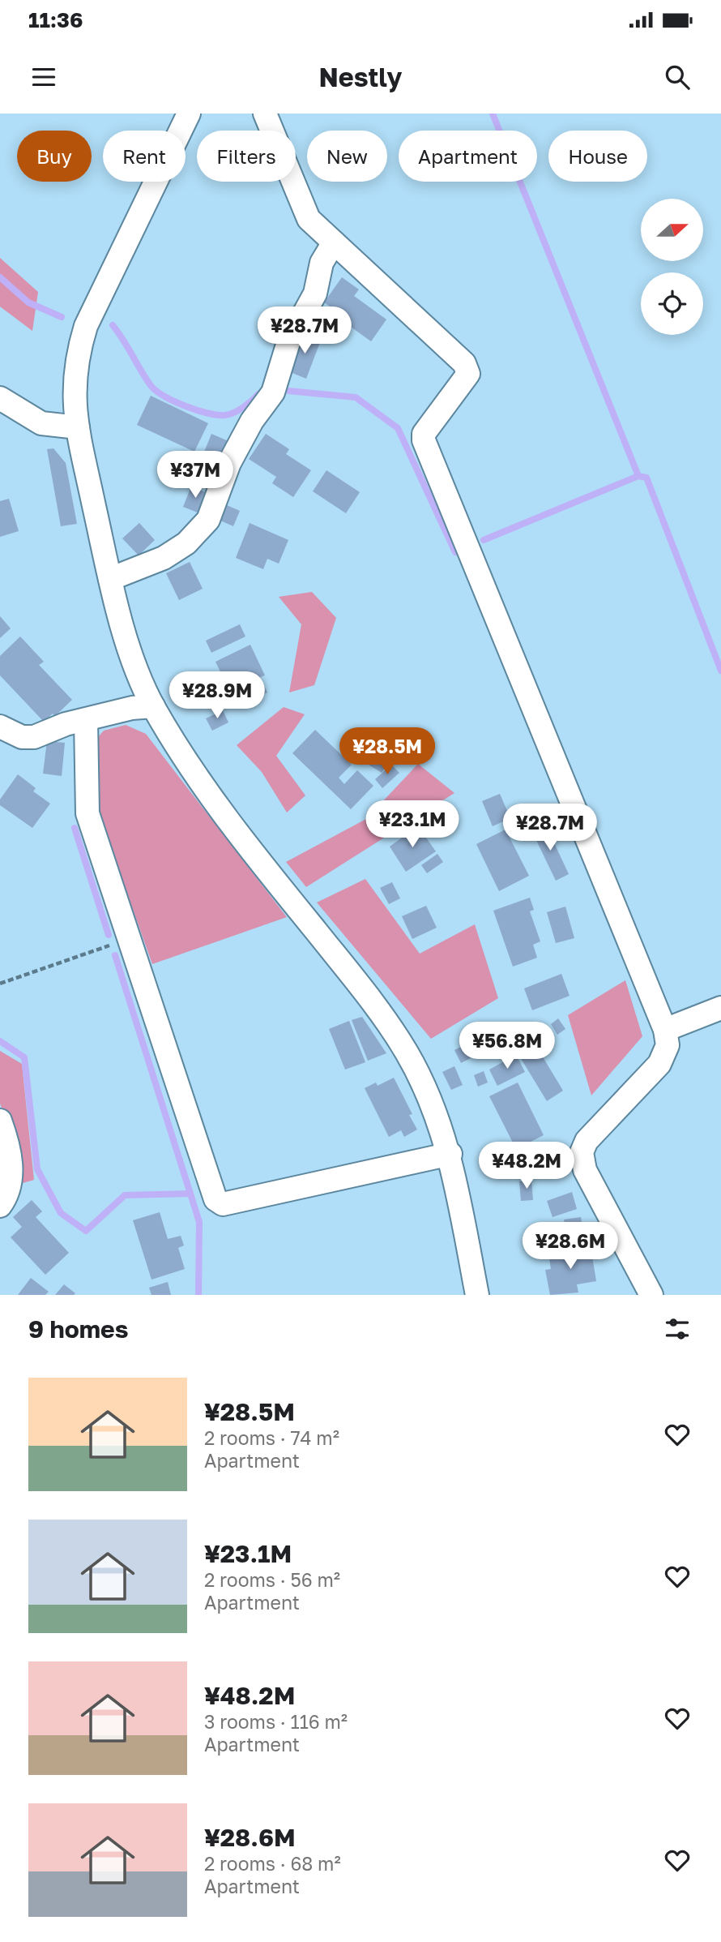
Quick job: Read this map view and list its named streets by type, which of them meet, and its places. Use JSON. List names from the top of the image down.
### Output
{
  "north": "right",
  "page": {
    "status": "11:36",
    "header": "Nestly",
    "chip": [
      "Buy",
      "Rent",
      "Filters",
      "New",
      "Apartment",
      "House"
    ],
    "price": [
      "¥28.7M",
      "¥37M",
      "¥28.9M",
      "¥28.5M",
      "¥23.1M",
      "¥28.7M",
      "¥56.8M",
      "¥48.2M",
      "¥28.6M"
    ],
    "heading": "9 homes",
    "list": [
      {
        "name": "¥28.5M",
        "note": "2 rooms · 74 m² · Apartment"
      },
      {
        "name": "¥23.1M",
        "note": "2 rooms · 56 m² · Apartment"
      },
      {
        "name": "¥48.2M",
        "note": "3 rooms · 116 m² · Apartment"
      },
      {
        "name": "¥28.6M",
        "note": "2 rooms · 68 m² · Apartment"
      }
    ]
  }
}
